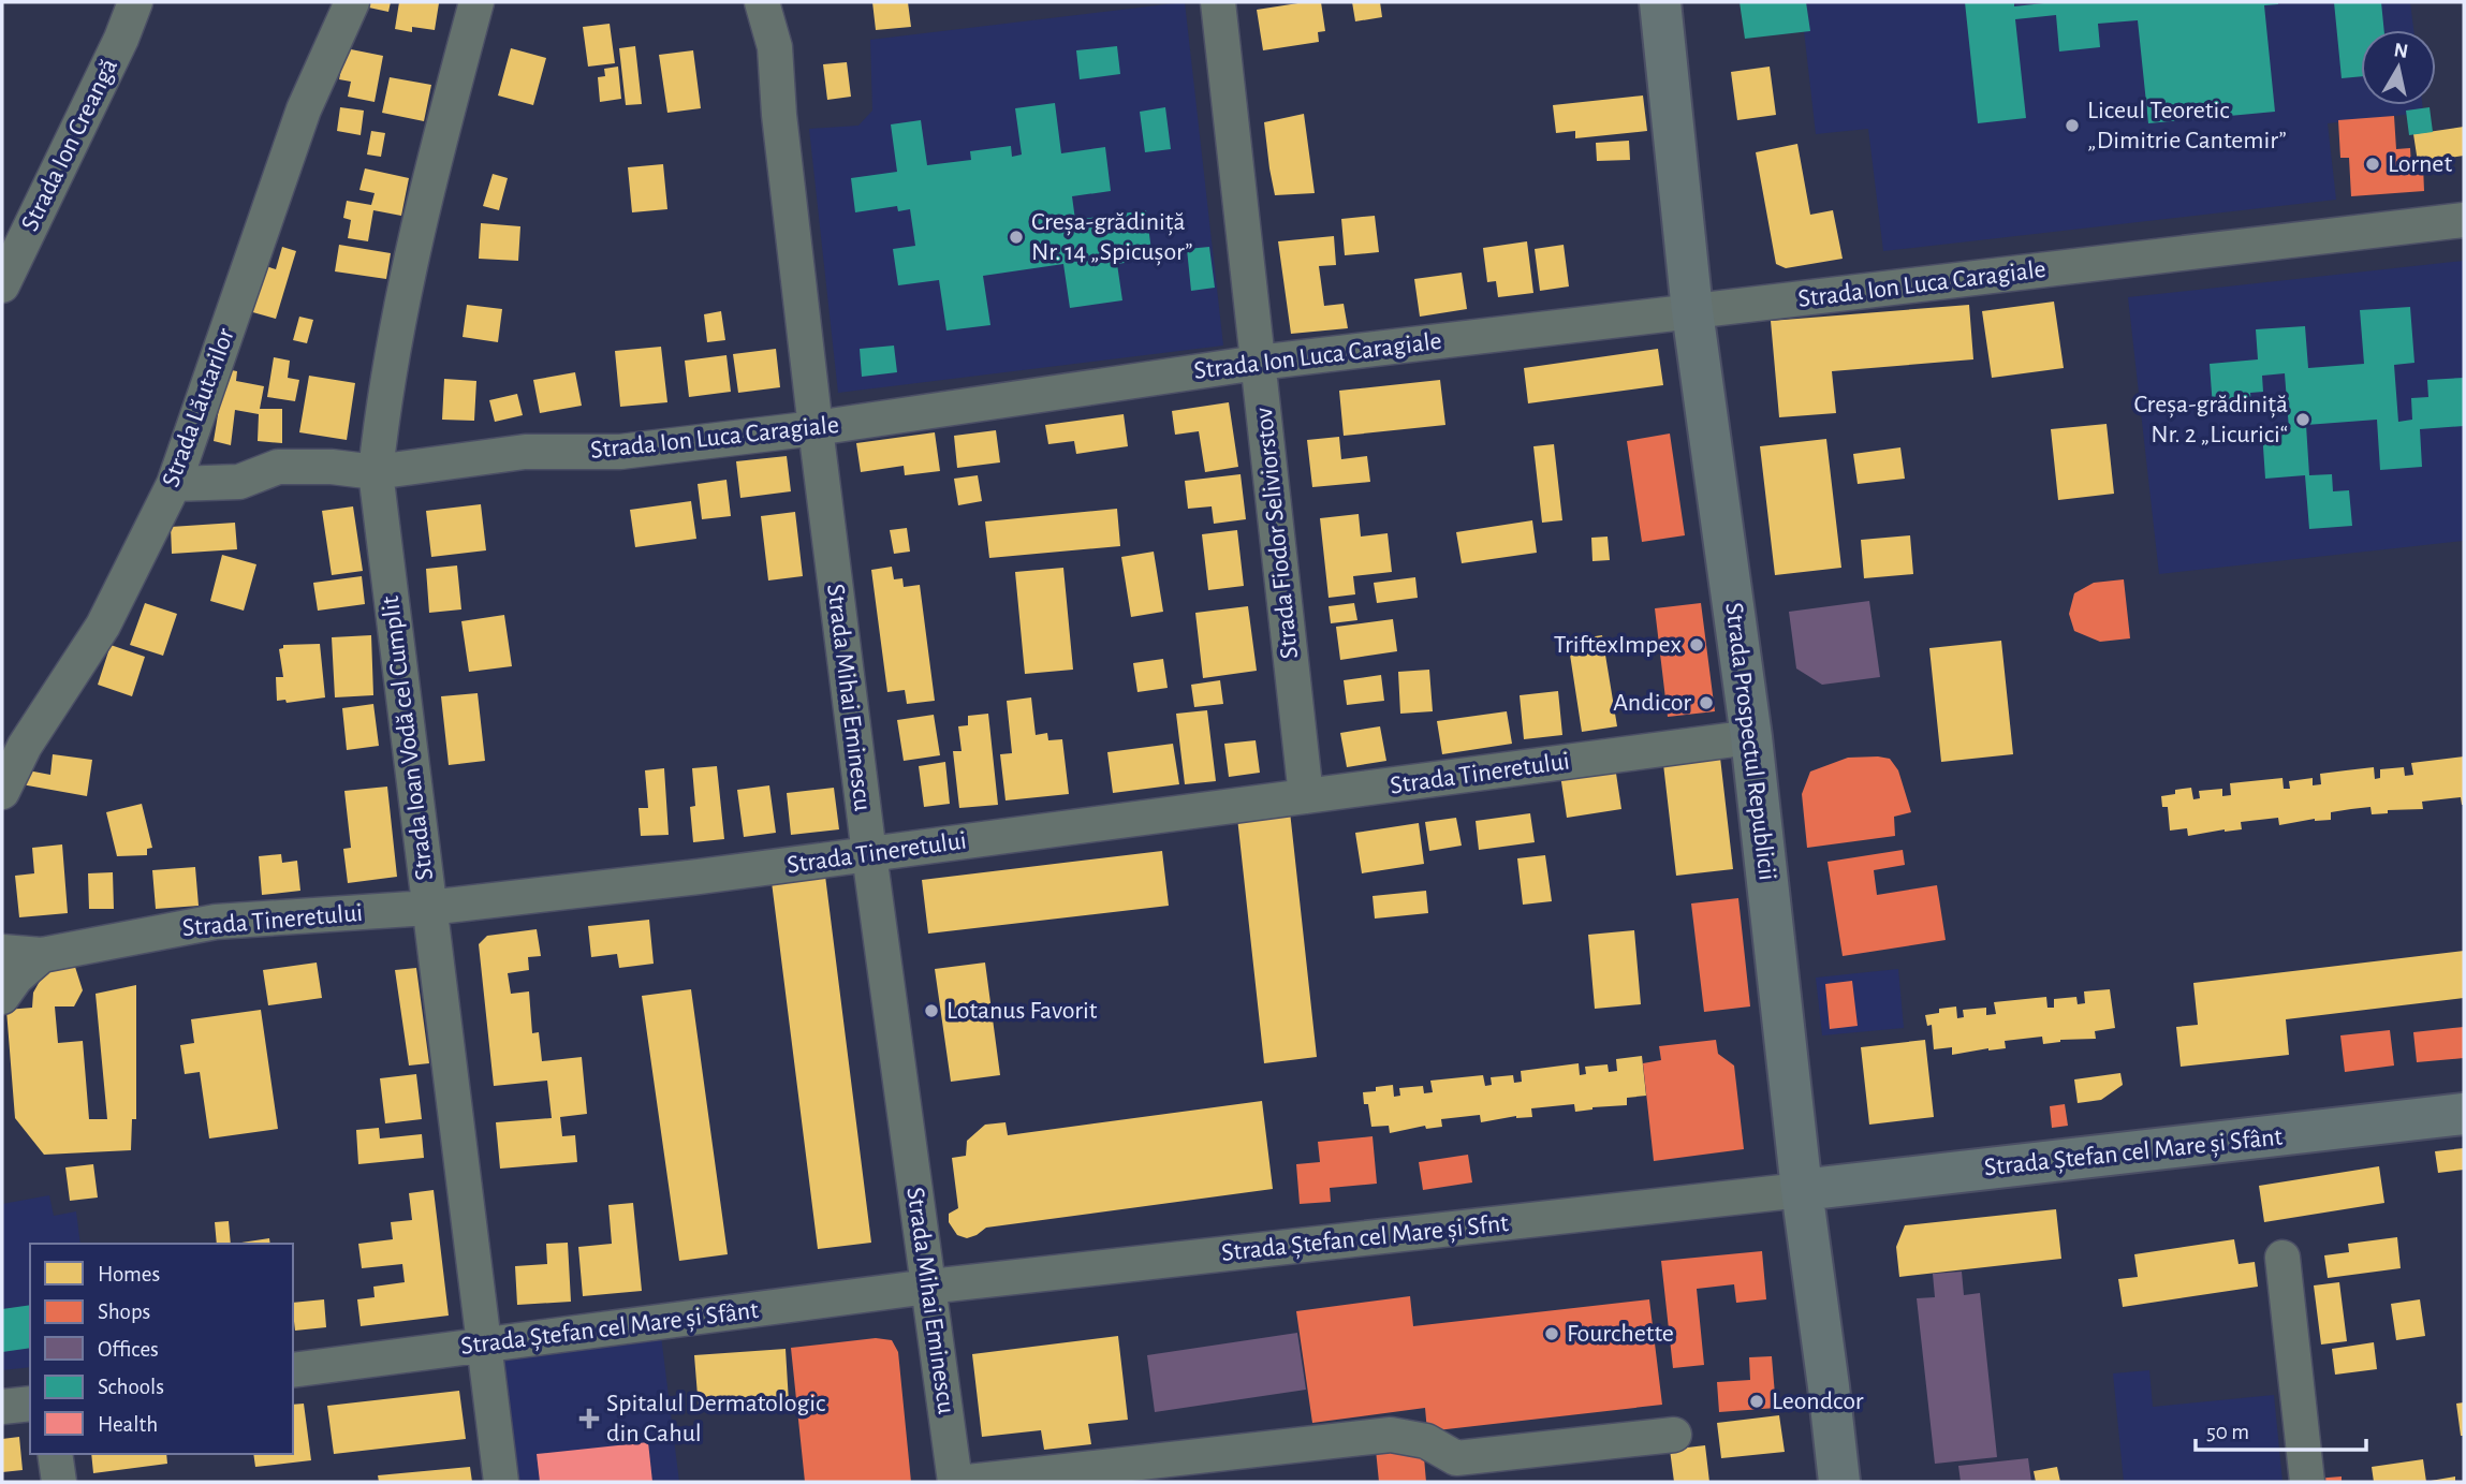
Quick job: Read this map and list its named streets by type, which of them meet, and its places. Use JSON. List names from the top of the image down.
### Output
{
  "streets": {
    "main road": ["Strada Prospectul Republicii", "Strada Ștefan cel Mare și Sfânt"],
    "street": [
      "Strada Ion Creangă",
      "Strada Ion Luca Caragiale",
      "Strada Lăutarilor",
      "Strada Fiodor Seliviorstov",
      "Strada Mihai Eminescu",
      "Strada Ioan Vodă cel Cumplit",
      "Strada Tineretului",
      "Strada Ștefan cel Mare și Sfnt"
    ]
  },
  "crossings": [
    ["Strada Ion Luca Caragiale", "Strada Lăutarilor"],
    ["Strada Ion Luca Caragiale", "Strada Fiodor Seliviorstov"],
    ["Strada Ion Luca Caragiale", "Strada Mihai Eminescu"],
    ["Strada Ion Luca Caragiale", "Strada Ioan Vodă cel Cumplit"],
    ["Strada Ion Luca Caragiale", "Strada Prospectul Republicii"],
    ["Strada Fiodor Seliviorstov", "Strada Tineretului"],
    ["Strada Mihai Eminescu", "Strada Tineretului"],
    ["Strada Mihai Eminescu", "Strada Ștefan cel Mare și Sfânt"],
    ["Strada Mihai Eminescu", "Strada Ștefan cel Mare și Sfnt"],
    ["Strada Ioan Vodă cel Cumplit", "Strada Tineretului"],
    ["Strada Ioan Vodă cel Cumplit", "Strada Ștefan cel Mare și Sfânt"],
    ["Strada Prospectul Republicii", "Strada Tineretului"],
    ["Strada Prospectul Republicii", "Strada Ștefan cel Mare și Sfânt"],
    ["Strada Prospectul Republicii", "Strada Ștefan cel Mare și Sfnt"],
    ["Strada Ștefan cel Mare și Sfânt", "Strada Ștefan cel Mare și Sfnt"]
  ],
  "places": {
    "other": [
      "Liceul Teoretic „Dimitrie Cantemir”",
      "Lornet",
      "Creșa-grădiniță Nr. 14 „Spicușor”",
      "Creșa-grădiniță Nr. 2 „Licurici“",
      "TriftexImpex",
      "Andicor",
      "Lotanus Favorit",
      "Fourchette",
      "Leondcor"
    ],
    "health": ["Spitalul Dermatologic din Cahul"]
  },
  "legend": [
    "Homes",
    "Shops",
    "Offices",
    "Schools",
    "Health"
  ],
  "scale_bar": "50 m",
  "north": "top"
}
